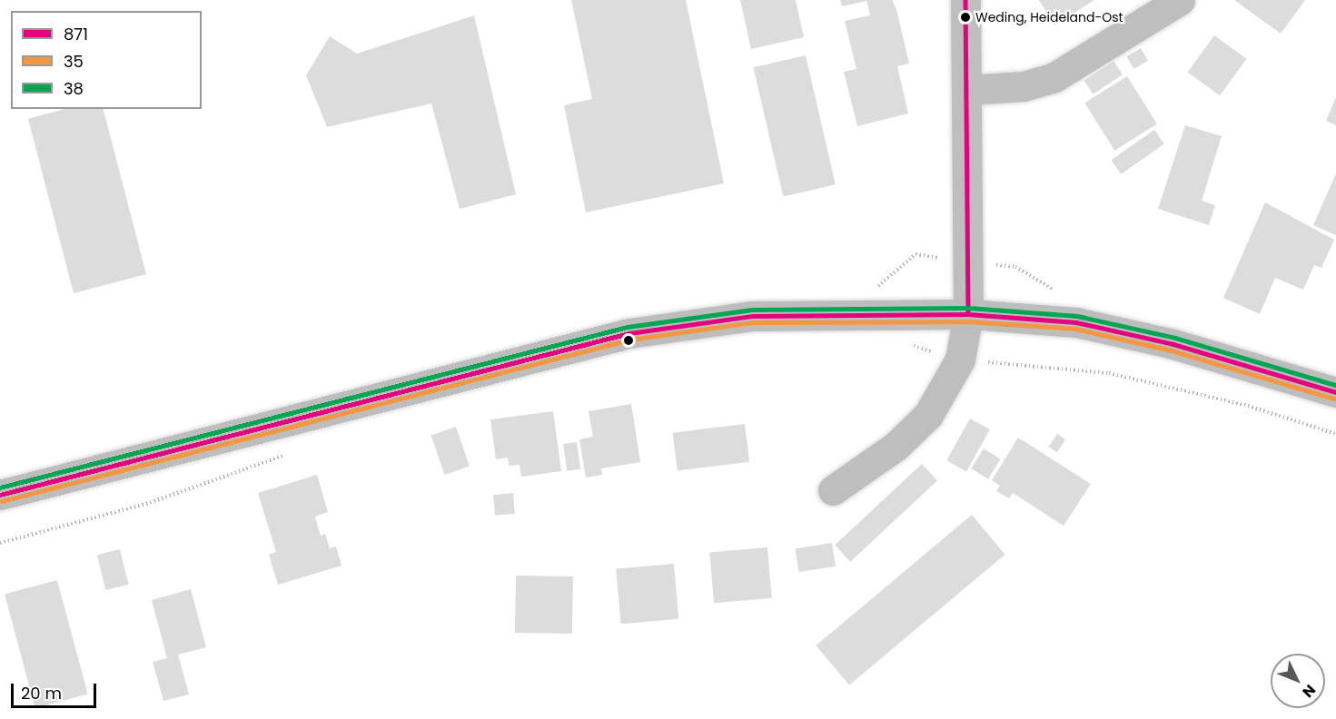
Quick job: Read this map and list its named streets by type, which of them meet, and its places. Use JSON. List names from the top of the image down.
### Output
{
  "places": ["Weding, Heideland-Ost"],
  "lines": ["transit line 871", "transit line 38", "transit line 35"],
  "legend": ["871", "35", "38"],
  "scale_bar": "20 m",
  "north": "bottom right"
}
